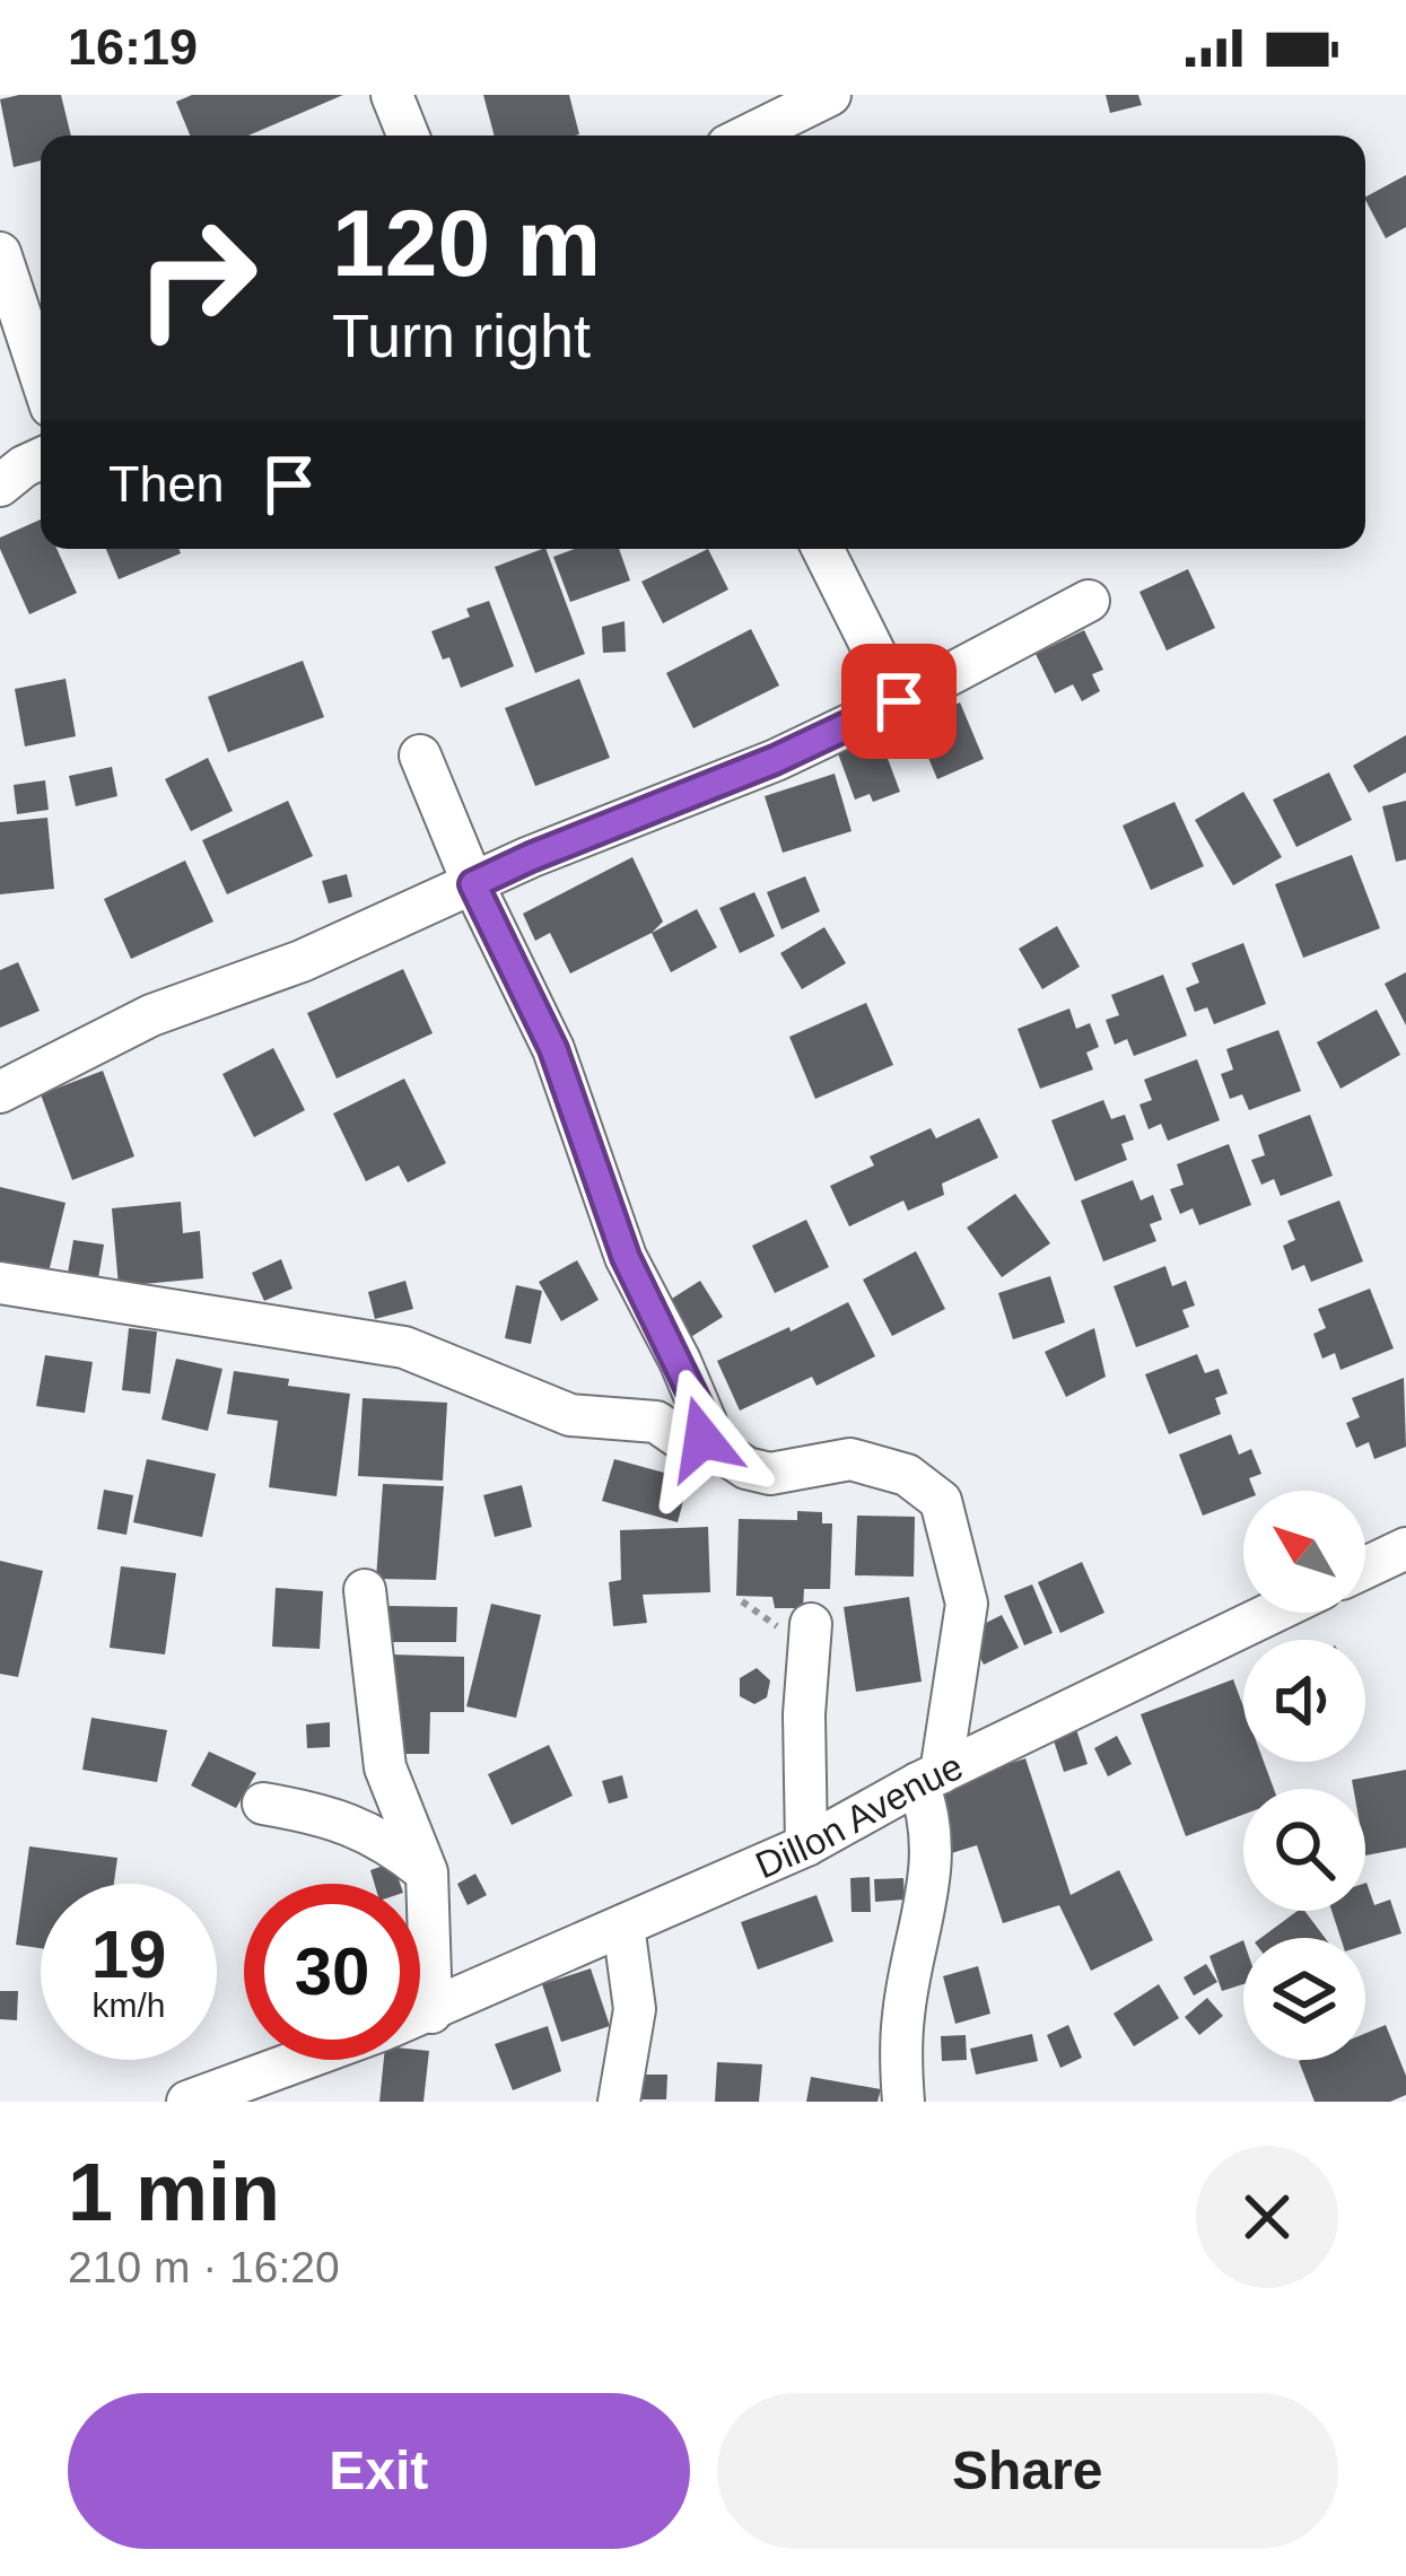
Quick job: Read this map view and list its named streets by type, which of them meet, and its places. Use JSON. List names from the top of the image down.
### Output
{
  "streets": {
    "street": ["Dillon Avenue"]
  },
  "north": "top left",
  "page": {
    "status": "16:19",
    "turn": ["120 m", "Turn right"],
    "then": "Then",
    "speed": "19 km/h",
    "limit": "30",
    "heading": ["1 min", "210 m · 16:20"],
    "buttons": ["Exit", "Share"]
  }
}
